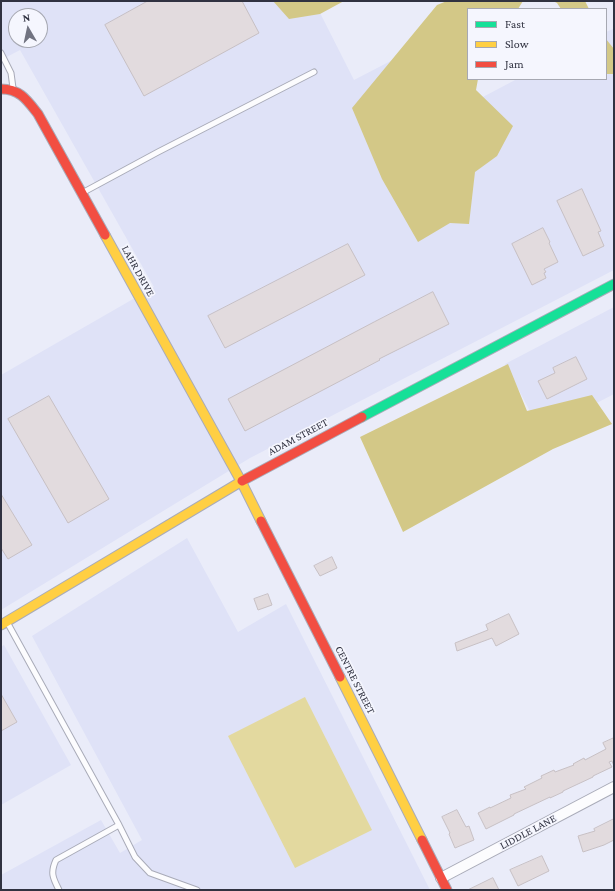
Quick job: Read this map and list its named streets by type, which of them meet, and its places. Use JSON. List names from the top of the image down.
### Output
{
  "streets": {
    "street": [
      "LAHR DRIVE",
      "ADAM STREET",
      "CENTRE STREET",
      "LIDDLE LANE"
    ]
  },
  "crossings": [
    ["LAHR DRIVE", "ADAM STREET"],
    ["LAHR DRIVE", "CENTRE STREET"],
    ["ADAM STREET", "CENTRE STREET"],
    ["CENTRE STREET", "LIDDLE LANE"]
  ],
  "legend": ["Fast", "Slow", "Jam"],
  "north": "top"
}
